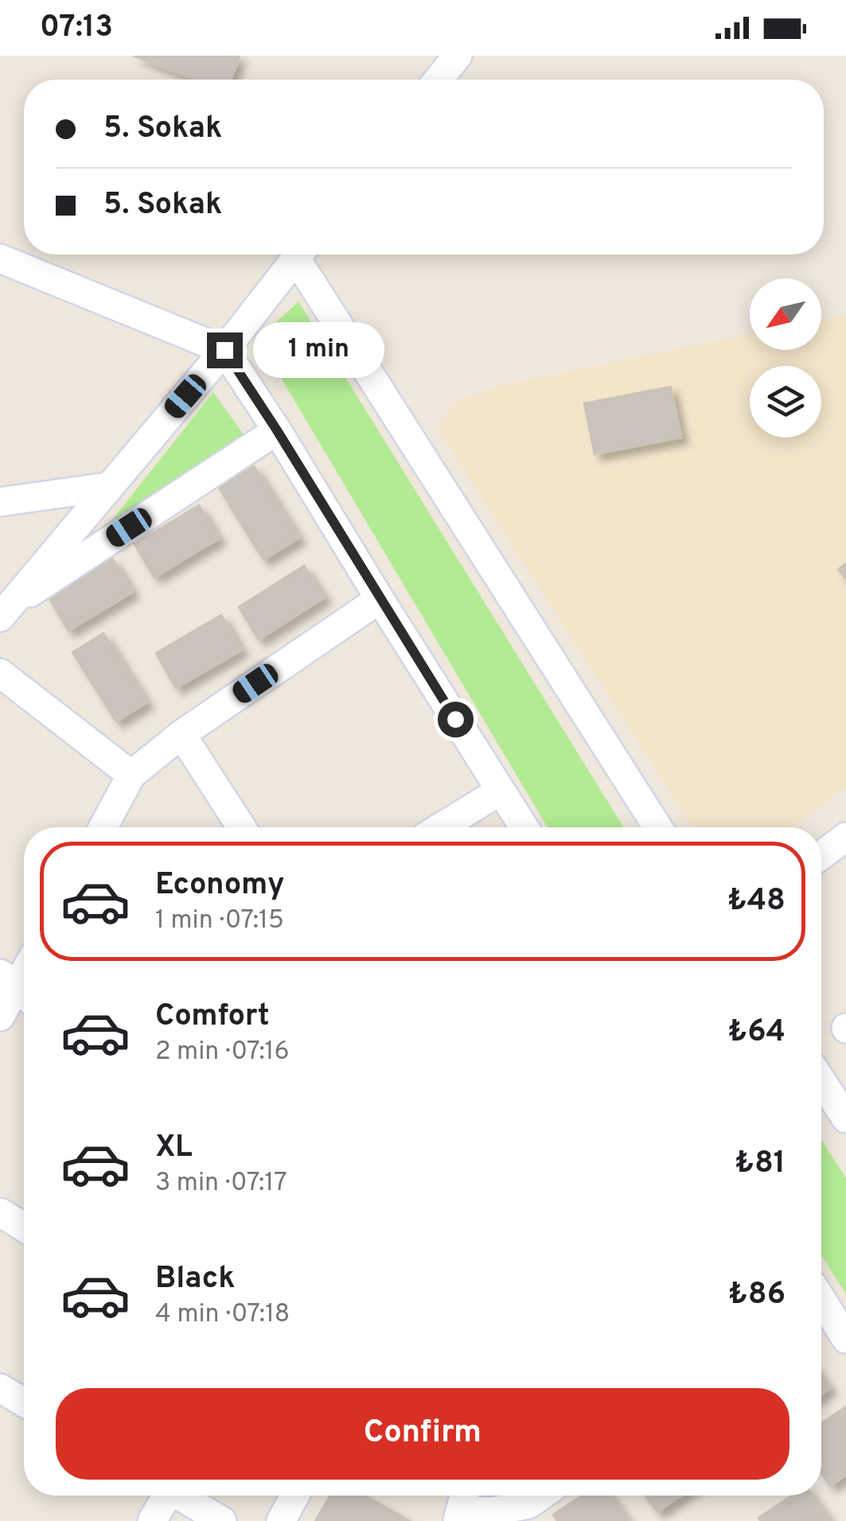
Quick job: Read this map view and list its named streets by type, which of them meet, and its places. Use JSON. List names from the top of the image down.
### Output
{
  "north": "bottom left",
  "page": {
    "status": "07:13",
    "banner": ["5. Sokak", "5. Sokak"],
    "bubble": "1 min",
    "list": [
      {
        "name": "Economy",
        "note": "1 min · 07:15",
        "value": "₺48"
      },
      {
        "name": "Comfort",
        "note": "2 min · 07:16",
        "value": "₺64"
      },
      {
        "name": "XL",
        "note": "3 min · 07:17",
        "value": "₺81"
      },
      {
        "name": "Black",
        "note": "4 min · 07:18",
        "value": "₺86"
      }
    ],
    "buttons": "Confirm"
  }
}
